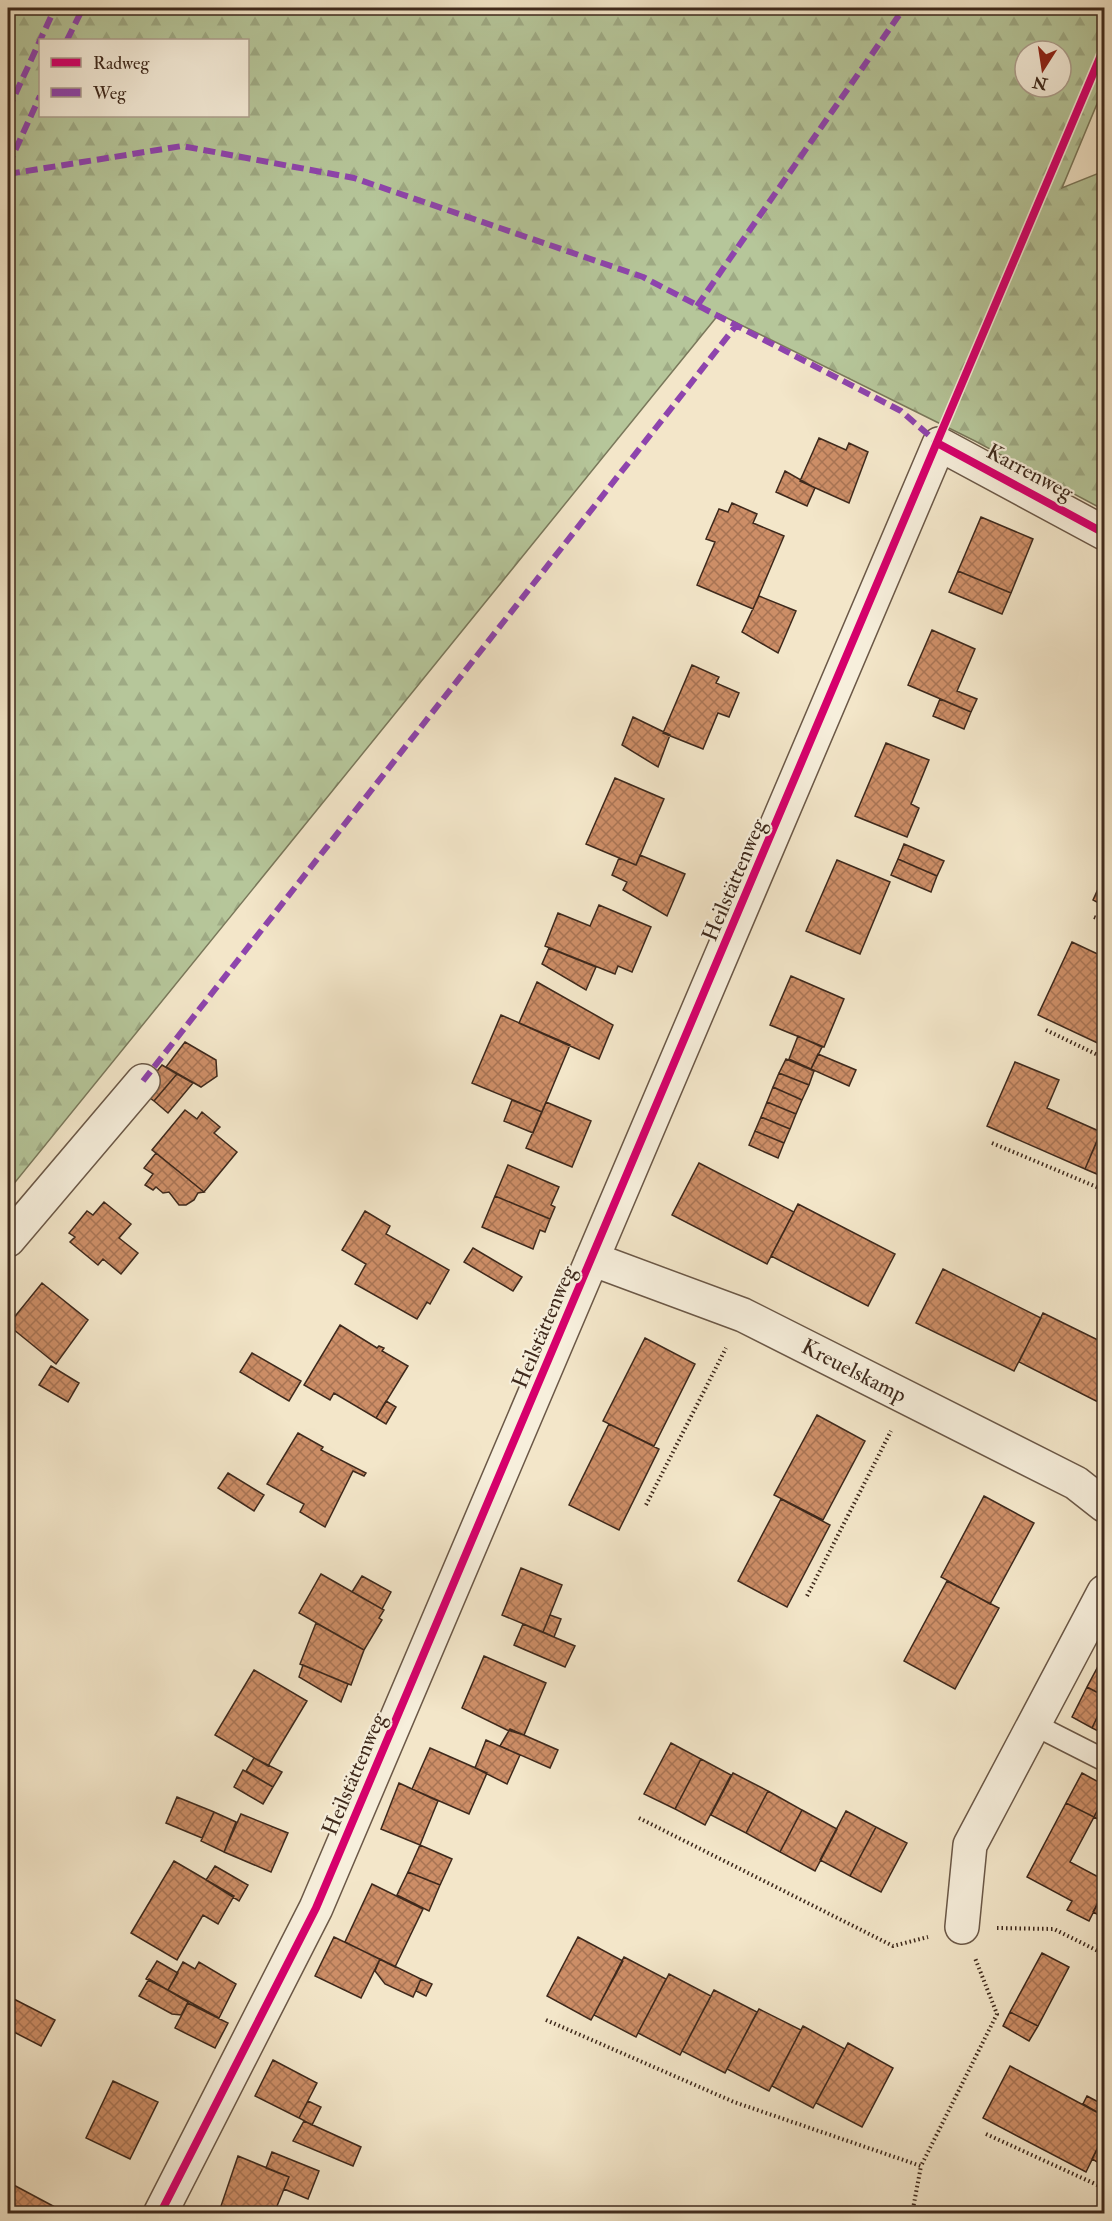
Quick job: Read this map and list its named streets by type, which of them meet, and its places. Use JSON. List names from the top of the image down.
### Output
{
  "streets": {
    "street": ["Karrenweg", "Heilstättenweg", "Kreuelskamp"]
  },
  "crossings": [
    ["Karrenweg", "Heilstättenweg"],
    ["Heilstättenweg", "Kreuelskamp"]
  ],
  "legend": ["Radweg", "Weg"],
  "north": "bottom"
}
